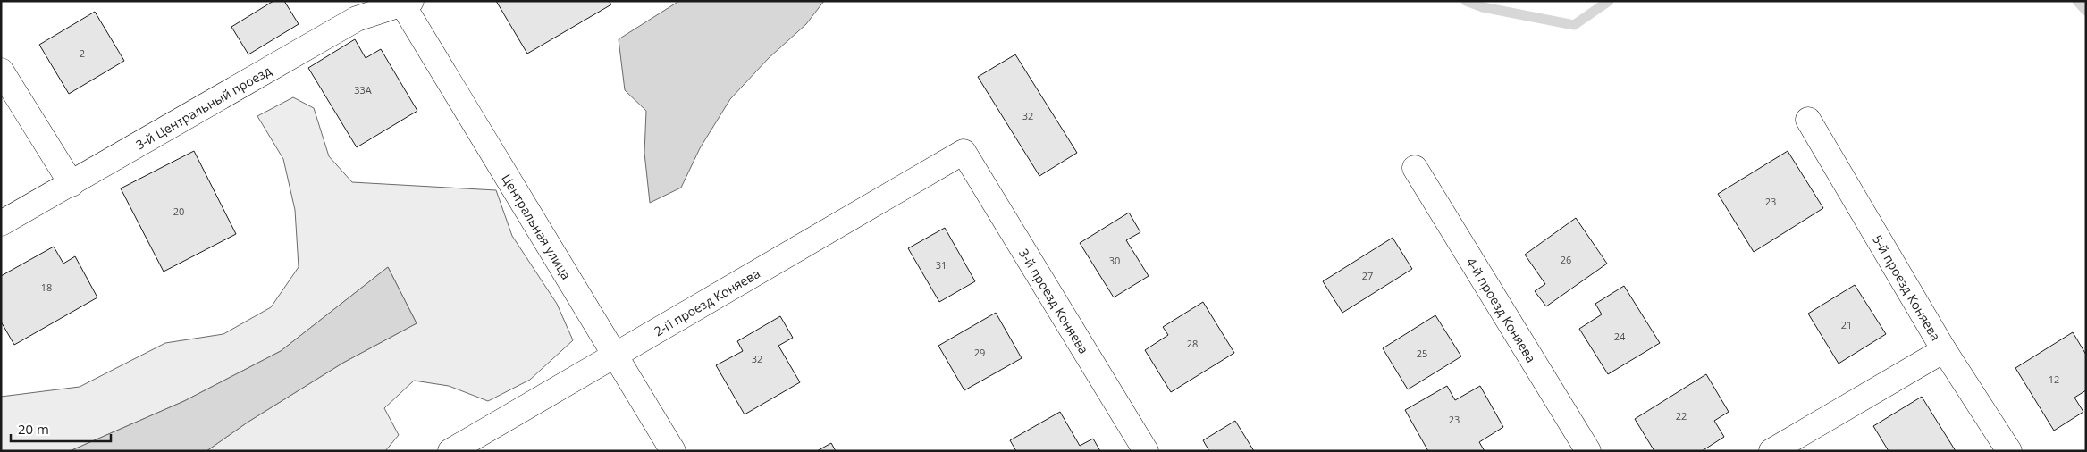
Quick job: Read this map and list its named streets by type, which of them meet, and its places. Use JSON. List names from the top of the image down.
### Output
{
  "streets": {
    "street": [
      "3-й Центральный проезд",
      "Центральная улица",
      "5-й проезд Коняева",
      "2-й проезд Коняева",
      "3-й проезд Коняева",
      "4-й проезд Коняева"
    ]
  },
  "crossings": [
    ["3-й Центральный проезд", "Центральная улица"],
    ["Центральная улица", "2-й проезд Коняева"],
    ["2-й проезд Коняева", "3-й проезд Коняева"]
  ],
  "house_numbers": [
    "2",
    "33А",
    "32",
    "23",
    "20",
    "26",
    "30",
    "31",
    "27",
    "18",
    "21",
    "24",
    "28",
    "29",
    "25",
    "32",
    "12",
    "22",
    "23"
  ],
  "scale_bar": "20 m"
}
